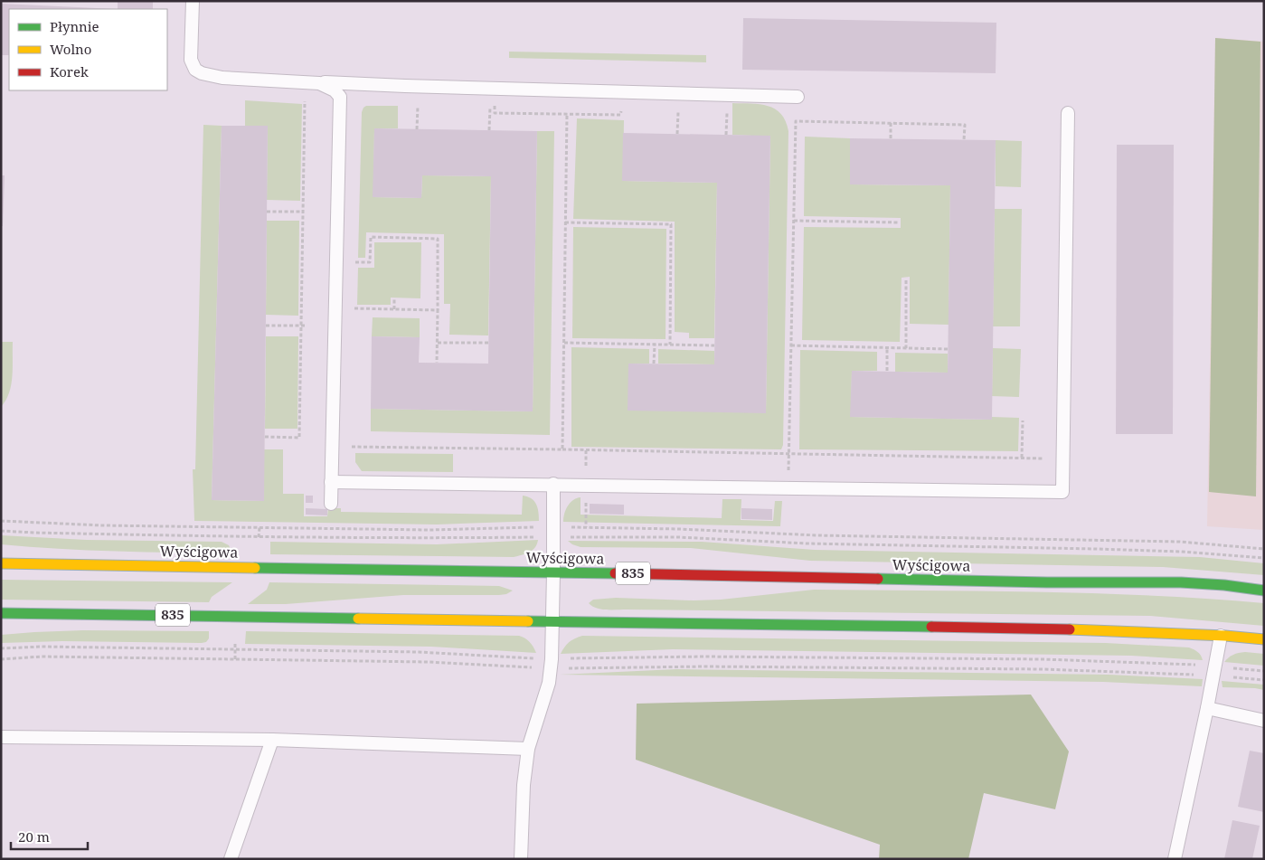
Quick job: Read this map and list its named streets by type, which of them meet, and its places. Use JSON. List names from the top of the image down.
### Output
{
  "streets": {
    "main road": ["Wyścigowa", "835"]
  },
  "legend": ["Płynnie", "Wolno", "Korek"],
  "scale_bar": "20 m"
}
